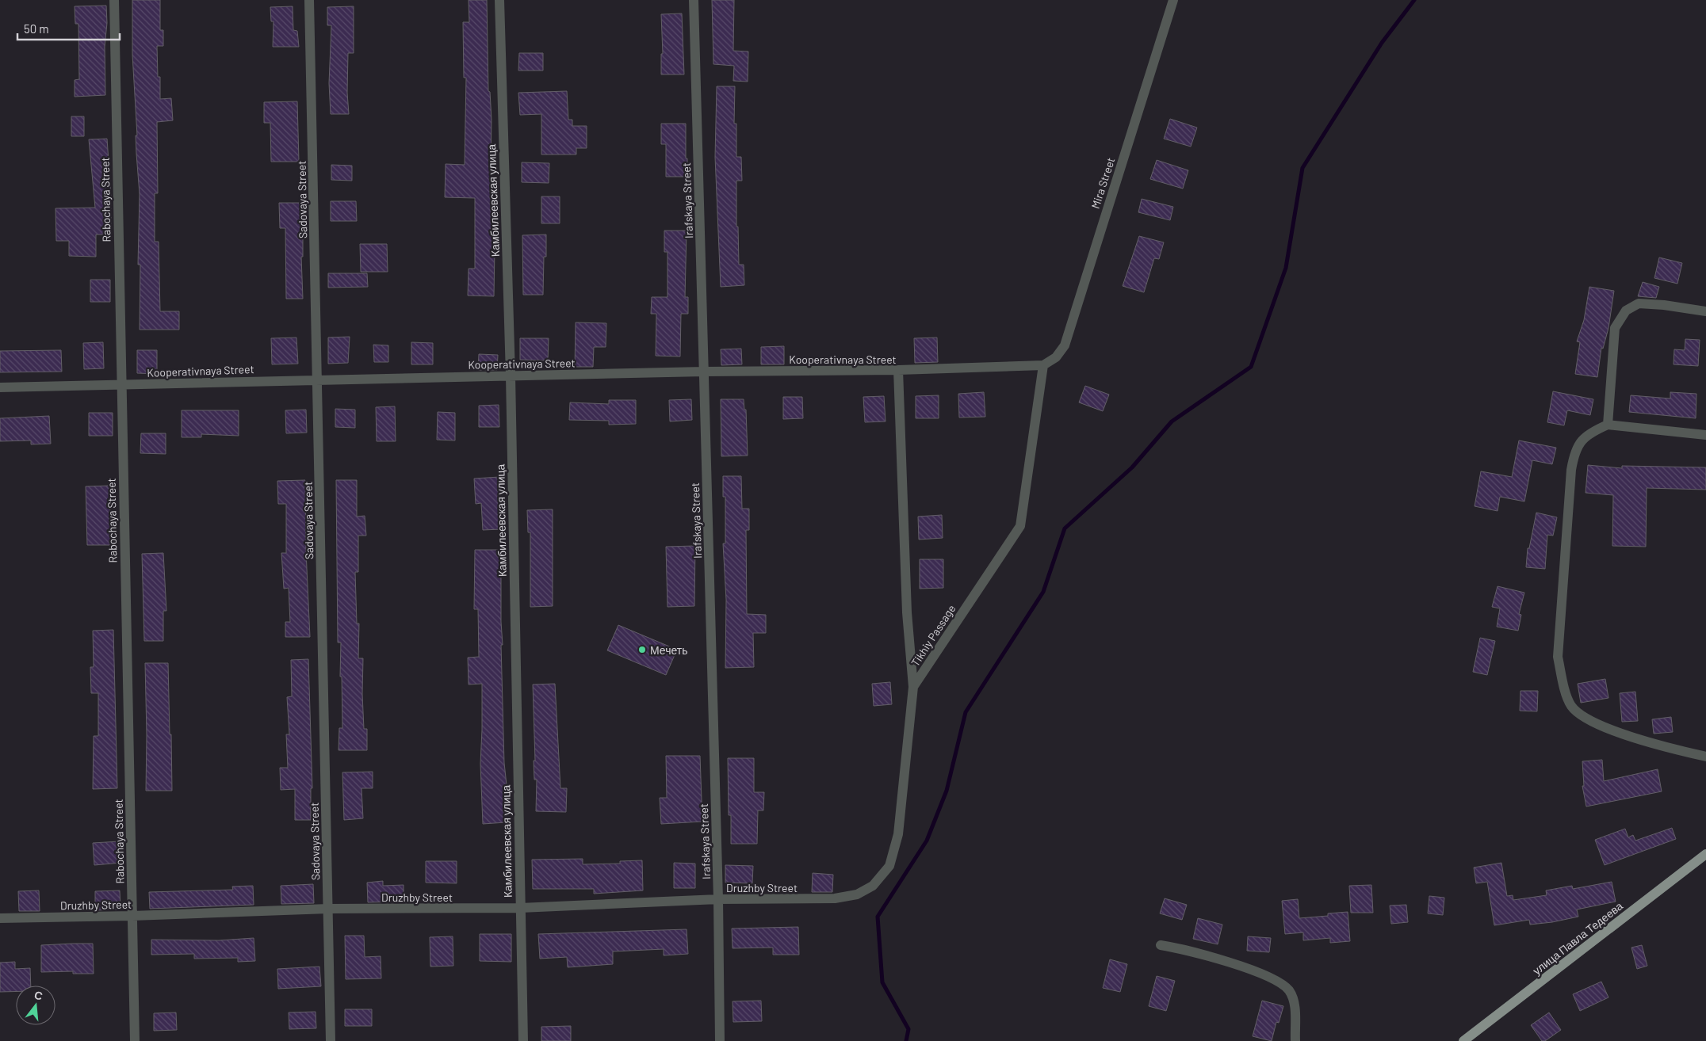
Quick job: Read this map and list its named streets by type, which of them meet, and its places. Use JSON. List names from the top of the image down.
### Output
{
  "streets": {
    "main road": ["улица Павла Тедеева"],
    "street": [
      "Mira Street",
      "Rabochaya Street",
      "Sadovaya Street",
      "Камбилеевская улица",
      "Irafskaya Street",
      "Kooperativnaya Street",
      "Tikhiy Passage",
      "Druzhby Street"
    ]
  },
  "crossings": [
    ["Mira Street", "Kooperativnaya Street"],
    ["Mira Street", "Tikhiy Passage"],
    ["Rabochaya Street", "Kooperativnaya Street"],
    ["Rabochaya Street", "Druzhby Street"],
    ["Sadovaya Street", "Kooperativnaya Street"],
    ["Sadovaya Street", "Druzhby Street"],
    ["Камбилеевская улица", "Kooperativnaya Street"],
    ["Камбилеевская улица", "Druzhby Street"],
    ["Irafskaya Street", "Kooperativnaya Street"],
    ["Irafskaya Street", "Druzhby Street"],
    ["Kooperativnaya Street", "Tikhiy Passage"],
    ["Tikhiy Passage", "Druzhby Street"]
  ],
  "places": ["Мечеть"],
  "scale_bar": "50 m",
  "north": "top"
}
